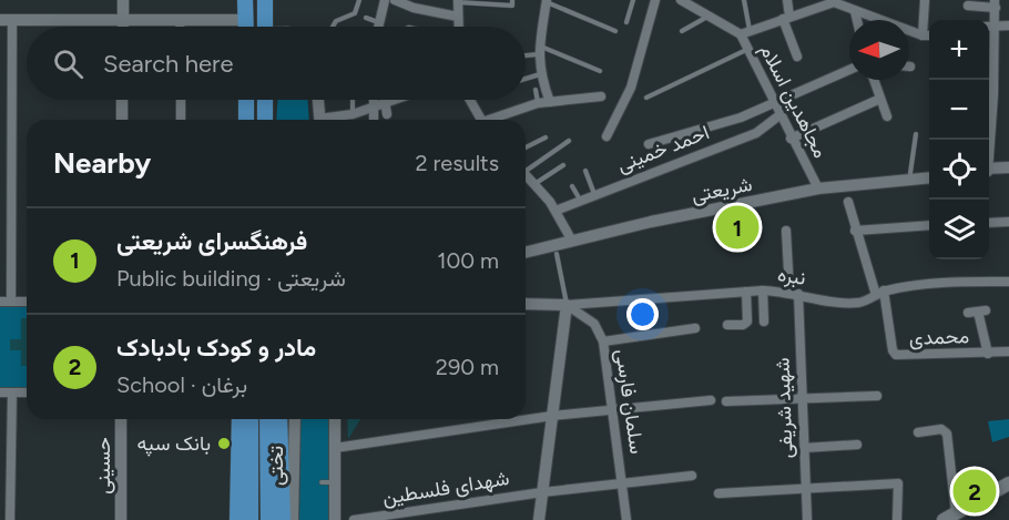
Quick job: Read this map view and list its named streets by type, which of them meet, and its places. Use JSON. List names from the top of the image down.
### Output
{
  "streets": {
    "street": [
      "مجاهدین اسلام",
      "احمد خمینی",
      "شریعتی",
      "نبره",
      "محمدی",
      "سلمان فارسی",
      "شهید شریفی",
      "حسینی",
      "تختی",
      "شهدای فلسطین"
    ]
  },
  "crossings": [
    ["مجاهدین اسلام", "احمد خمینی"],
    ["مجاهدین اسلام", "شریعتی"],
    ["نبره", "محمدی"],
    ["نبره", "سلمان فارسی"],
    ["نبره", "شهید شریفی"],
    ["سلمان فارسی", "شهدای فلسطین"]
  ],
  "places": ["بانک سپه"],
  "north": "left",
  "page": {
    "map_buttons": ["+", "−"],
    "search": "Search here",
    "heading": ["Nearby", "2 results"],
    "pins": ["1", "2"],
    "list": [
      {
        "mark": "1",
        "name": "فرهنگسرای شریعتی",
        "note": "Public building · شریعتی",
        "value": "100 m"
      },
      {
        "mark": "2",
        "name": "مادر و کودک بادبادک",
        "note": "School · برغان",
        "value": "290 m"
      }
    ]
  }
}
